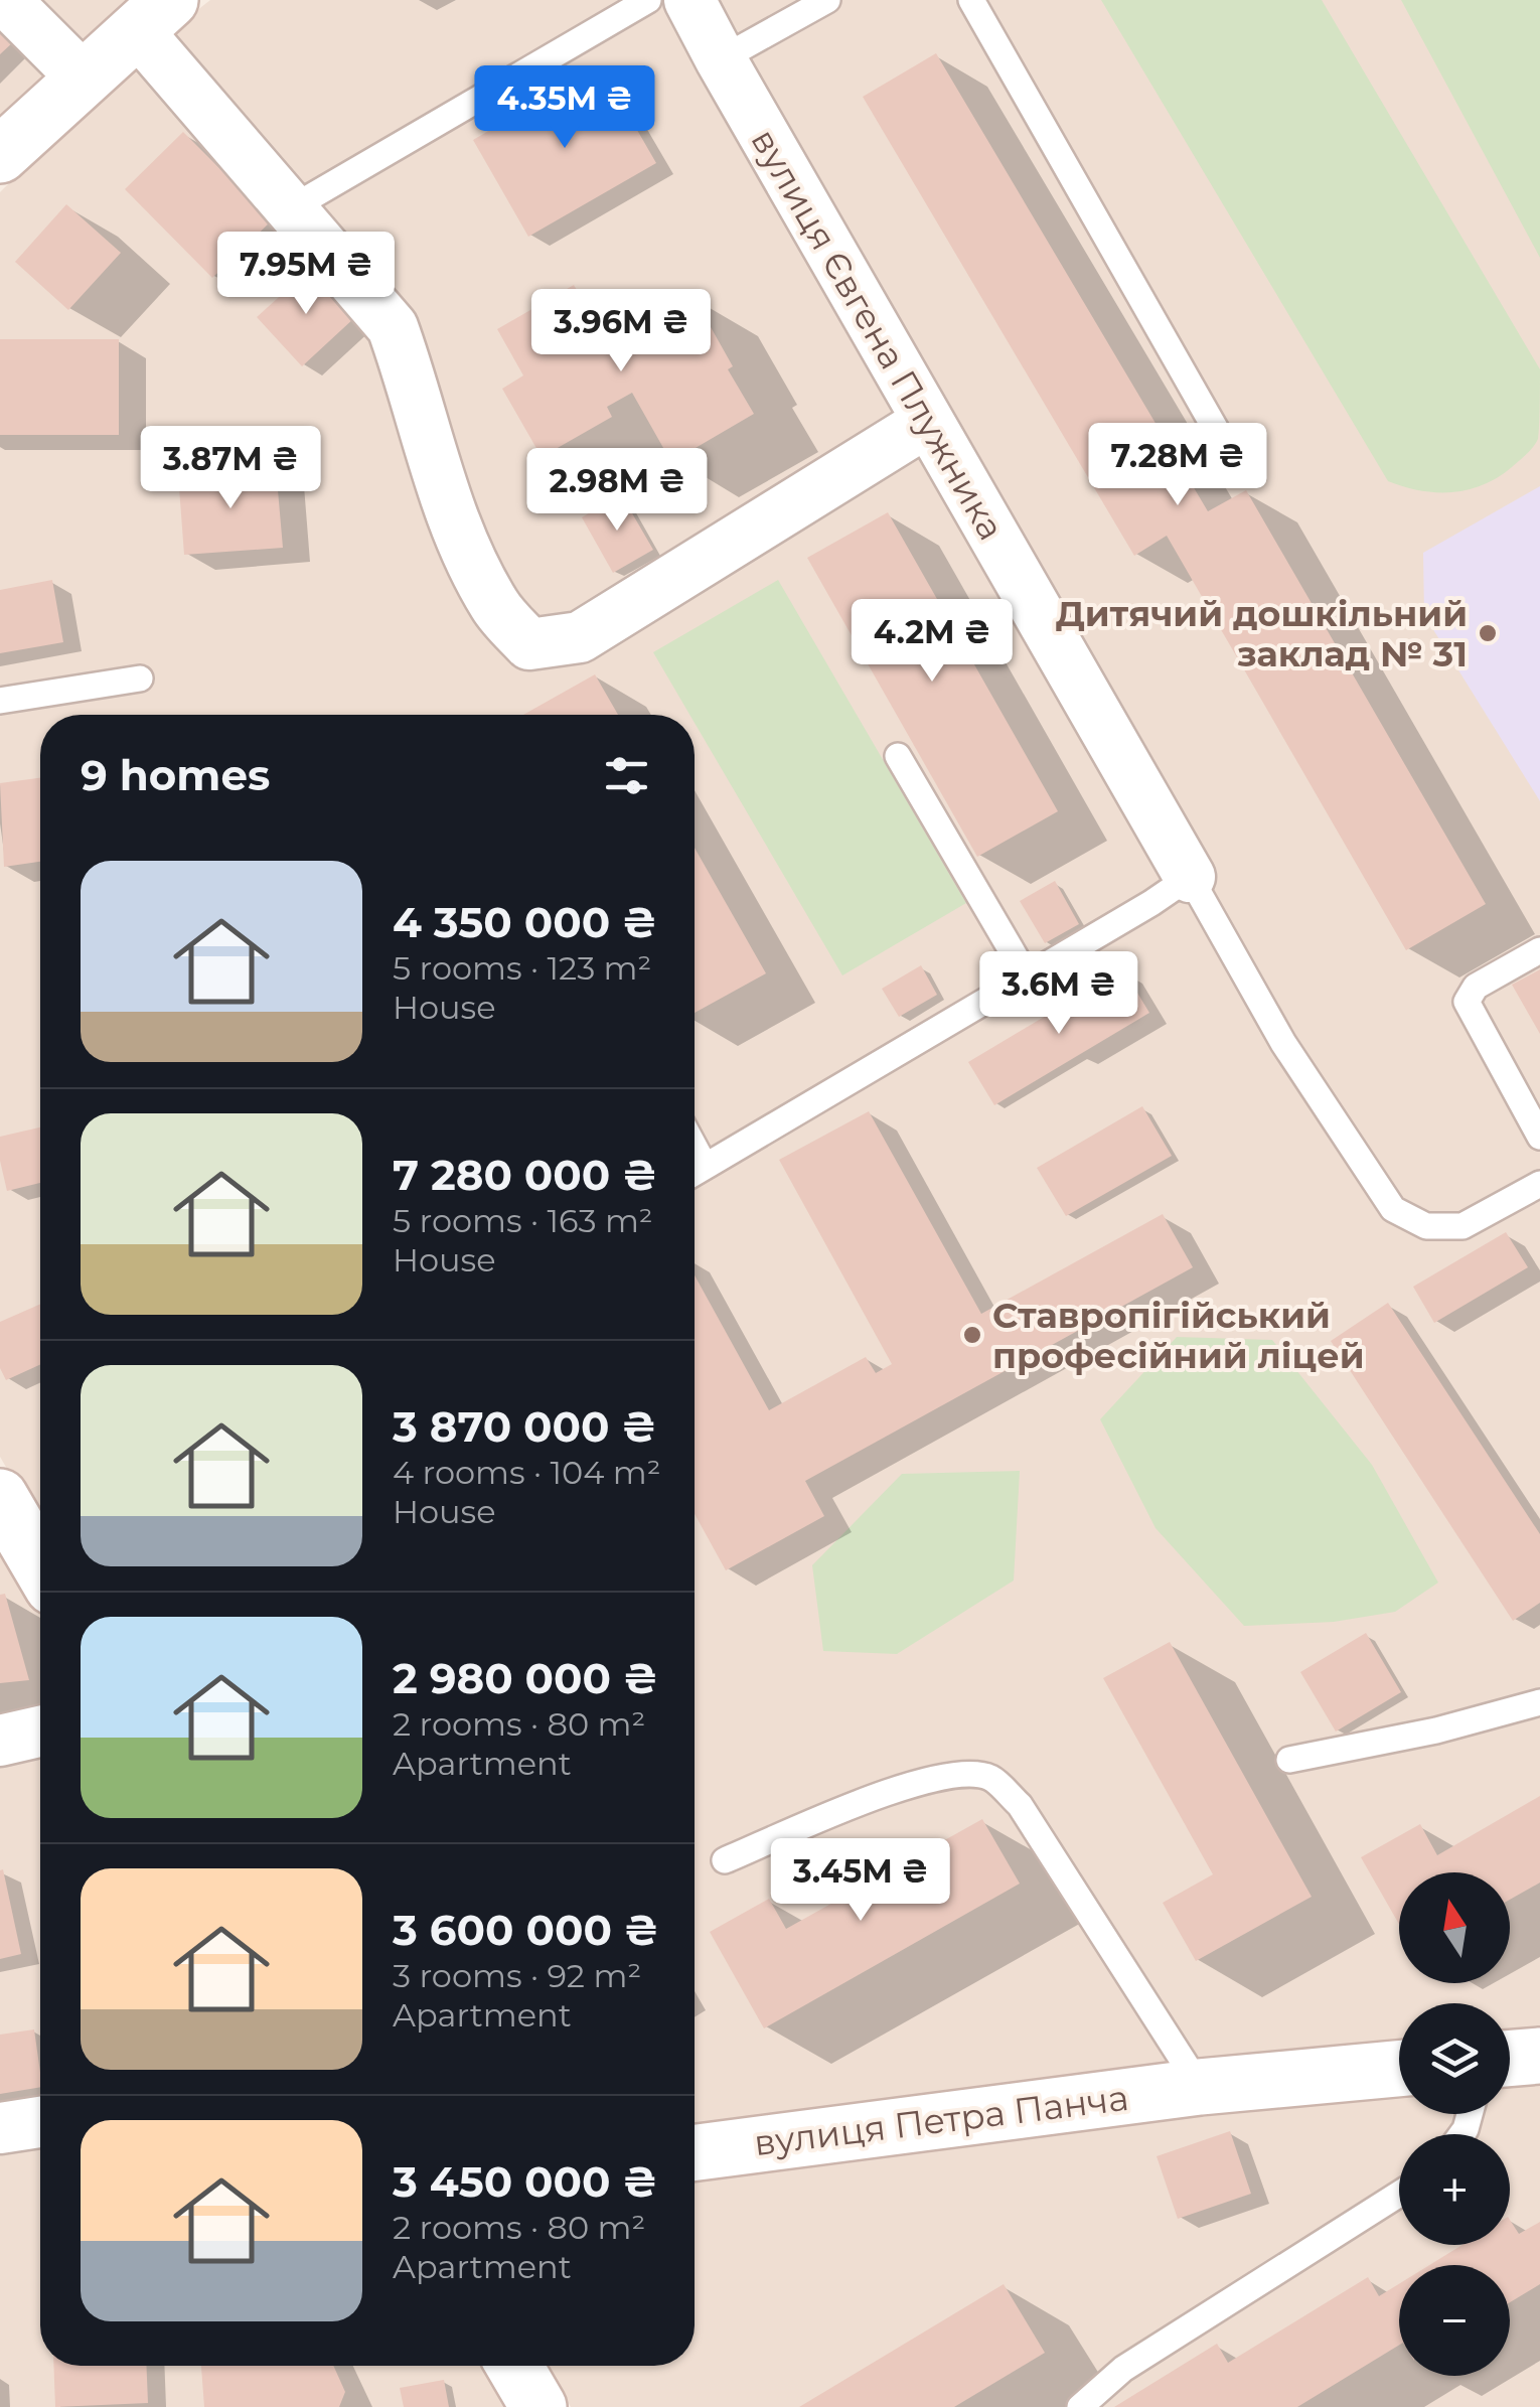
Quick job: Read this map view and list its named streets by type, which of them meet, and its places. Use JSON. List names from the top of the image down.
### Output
{
  "streets": {
    "street": ["вулиця Євгена Плужника", "вулиця Петра Панча"]
  },
  "places": ["Дитячий дошкільний заклад № 31", "Ставропігійський професійний ліцей"],
  "north": "top",
  "page": {
    "price": [
      "4.35M ₴",
      "7.95M ₴",
      "3.96M ₴",
      "7.28M ₴",
      "3.87M ₴",
      "2.98M ₴",
      "4.2M ₴",
      "3.6M ₴",
      "3.45M ₴"
    ],
    "heading": "9 homes",
    "list": [
      {
        "name": "4 350 000 ₴",
        "note": "5 rooms · 123 m² · House"
      },
      {
        "name": "7 280 000 ₴",
        "note": "5 rooms · 163 m² · House"
      },
      {
        "name": "3 870 000 ₴",
        "note": "4 rooms · 104 m² · House"
      },
      {
        "name": "2 980 000 ₴",
        "note": "2 rooms · 80 m² · Apartment"
      },
      {
        "name": "3 600 000 ₴",
        "note": "3 rooms · 92 m² · Apartment"
      },
      {
        "name": "3 450 000 ₴",
        "note": "2 rooms · 80 m² · Apartment"
      }
    ],
    "map_buttons": ["+", "−"]
  }
}
